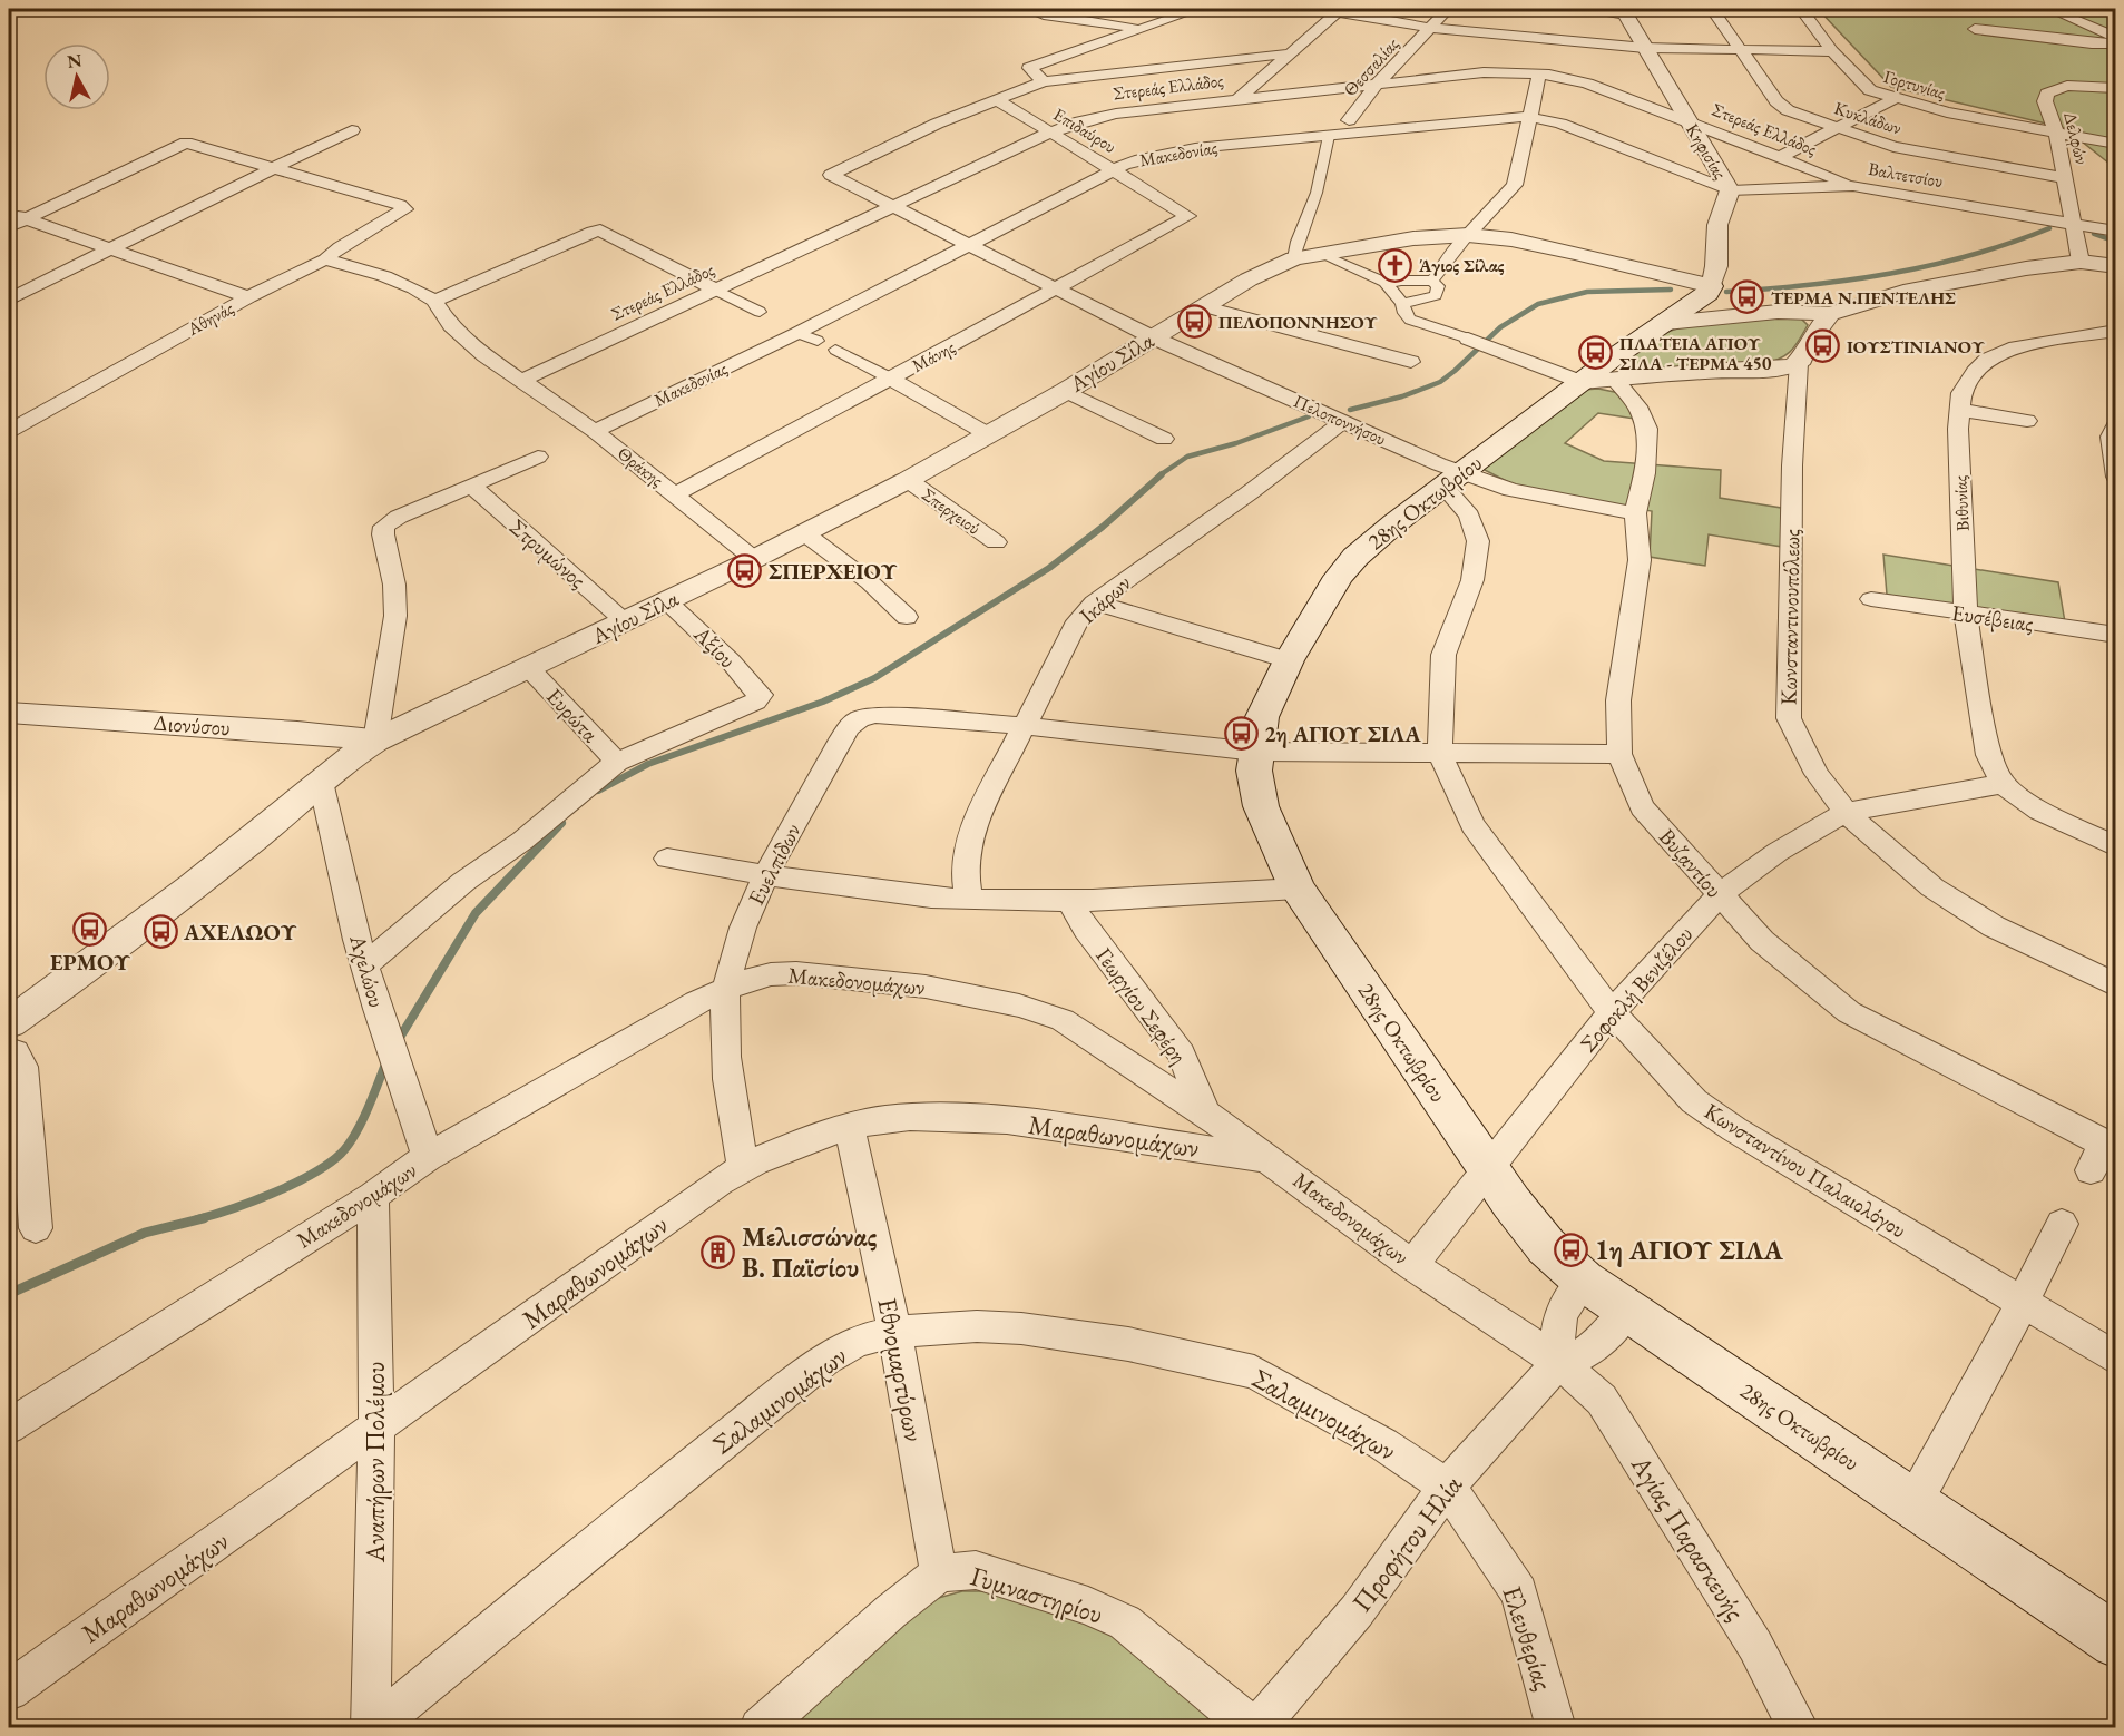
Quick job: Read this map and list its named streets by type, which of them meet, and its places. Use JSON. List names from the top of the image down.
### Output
{
  "streets": {
    "main road": ["28ης Οκτωβρίου"],
    "street": [
      "Θεσσαλίας",
      "Γορτυνίας",
      "Στερεάς Ελλάδος",
      "Κυκλάδων",
      "Επιδαύρου",
      "Δελφών",
      "Κηφισίας",
      "Μακεδονίας",
      "Βαλτετσίου",
      "Αθηνάς",
      "Μάνης",
      "Αγίου Σίλα",
      "Πελοποννήσου",
      "Θράκης",
      "Βιθυνίας",
      "Σπερχειού",
      "Στρυμώνος",
      "Ικάρων",
      "Κωνσταντινουπόλεως",
      "Ευσέβειας",
      "Αξίου",
      "Ευρώτα",
      "Διονύσου",
      "Βυζαντίου",
      "Ευελπίδων",
      "Αχελώου",
      "Μακεδονομάχων",
      "Σοφοκλή Βενιζέλου",
      "Γεωργίου Σεφέρη",
      "Μαραθωνομάχων",
      "Κωνσταντίνου Παλαιολόγου",
      "Εθνομαρτύρων",
      "Σαλαμινομάχων",
      "Αναπήρων Πολέμου",
      "Αγίας Παρασκευής",
      "Προφήτου Ηλία",
      "Γυμναστηρίου",
      "Ελευθερίας"
    ]
  },
  "crossings": [
    ["Θεσσαλίας", "Στερεάς Ελλάδος"],
    ["Γορτυνίας", "Δελφών"],
    ["Στερεάς Ελλάδος", "Επιδαύρου"],
    ["Στερεάς Ελλάδος", "Κηφισίας"],
    ["Στερεάς Ελλάδος", "Βαλτετσίου"],
    ["Στερεάς Ελλάδος", "Πελοποννήσου"],
    ["Στερεάς Ελλάδος", "Θράκης"],
    ["Κυκλάδων", "Δελφών"],
    ["Επιδαύρου", "Μακεδονίας"],
    ["Επιδαύρου", "Μάνης"],
    ["Επιδαύρου", "Πελοποννήσου"],
    ["Δελφών", "Βαλτετσίου"],
    ["Κηφισίας", "Μακεδονίας"],
    ["Κηφισίας", "Βαλτετσίου"],
    ["Κηφισίας", "Αγίου Σίλα"],
    ["Μακεδονίας", "Βαλτετσίου"],
    ["Μακεδονίας", "Πελοποννήσου"],
    ["Μακεδονίας", "Θράκης"],
    ["Μάνης", "Πελοποννήσου"],
    ["Μάνης", "Θράκης"],
    ["Αγίου Σίλα", "Πελοποννήσου"],
    ["Αγίου Σίλα", "Θράκης"],
    ["Αγίου Σίλα", "Σπερχειού"],
    ["Αγίου Σίλα", "Στρυμώνος"],
    ["Αγίου Σίλα", "Αξίου"],
    ["Αγίου Σίλα", "Ευρώτα"],
    ["Αγίου Σίλα", "Διονύσου"],
    ["Αγίου Σίλα", "Αχελώου"],
    ["Πελοποννήσου", "28ης Οκτωβρίου"],
    ["Πελοποννήσου", "Ικάρων"],
    ["Πελοποννήσου", "Βυζαντίου"],
    ["28ης Οκτωβρίου", "Βυζαντίου"],
    ["28ης Οκτωβρίου", "Ευελπίδων"],
    ["28ης Οκτωβρίου", "Σοφοκλή Βενιζέλου"],
    ["28ης Οκτωβρίου", "Προφήτου Ηλία"],
    ["Βιθυνίας", "Ευσέβειας"],
    ["Βιθυνίας", "Σοφοκλή Βενιζέλου"],
    ["Ικάρων", "Ευελπίδων"],
    ["Κωνσταντινουπόλεως", "Σοφοκλή Βενιζέλου"],
    ["Αξίου", "Ευρώτα"],
    ["Βυζαντίου", "Ευελπίδων"],
    ["Βυζαντίου", "Σοφοκλή Βενιζέλου"],
    ["Ευελπίδων", "Μακεδονομάχων"],
    ["Ευελπίδων", "Μαραθωνομάχων"],
    ["Ευελπίδων", "Κωνσταντίνου Παλαιολόγου"],
    ["Αχελώου", "Μακεδονομάχων"],
    ["Μακεδονομάχων", "Σοφοκλή Βενιζέλου"],
    ["Μακεδονομάχων", "Γεωργίου Σεφέρη"],
    ["Μακεδονομάχων", "Μαραθωνομάχων"],
    ["Μακεδονομάχων", "Αναπήρων Πολέμου"],
    ["Μακεδονομάχων", "Αγίας Παρασκευής"],
    ["Μακεδονομάχων", "Προφήτου Ηλία"],
    ["Σοφοκλή Βενιζέλου", "Κωνσταντίνου Παλαιολόγου"],
    ["Μαραθωνομάχων", "Εθνομαρτύρων"],
    ["Μαραθωνομάχων", "Αναπήρων Πολέμου"],
    ["Εθνομαρτύρων", "Σαλαμινομάχων"],
    ["Εθνομαρτύρων", "Γυμναστηρίου"],
    ["Σαλαμινομάχων", "Αναπήρων Πολέμου"],
    ["Σαλαμινομάχων", "Προφήτου Ηλία"],
    ["Σαλαμινομάχων", "Ελευθερίας"],
    ["Αγίας Παρασκευής", "Προφήτου Ηλία"],
    ["Προφήτου Ηλία", "Γυμναστηρίου"],
    ["Προφήτου Ηλία", "Ελευθερίας"]
  ],
  "places": {
    "church": ["Άγιος Σίλας"],
    "bus stop": [
      "ΤΕΡΜΑ Ν.ΠΕΝΤΕΛΗΣ",
      "ΠΕΛΟΠΟΝΝΗΣΟΥ",
      "ΙΟΥΣΤΙΝΙΑΝΟΥ",
      "ΠΛΑΤΕΙΑ ΑΓΙΟΥ ΣΙΛΑ - ΤΕΡΜΑ 450",
      "ΣΠΕΡΧΕΙΟΥ",
      "2η ΑΓΙΟΥ ΣΙΛΑ",
      "ΕΡΜΟΥ",
      "ΑΧΕΛΩΟΥ",
      "1η ΑΓΙΟΥ ΣΙΛΑ"
    ],
    "building": ["Μελισσώνας B. Παϊσίου"]
  },
  "north": "top"
}
